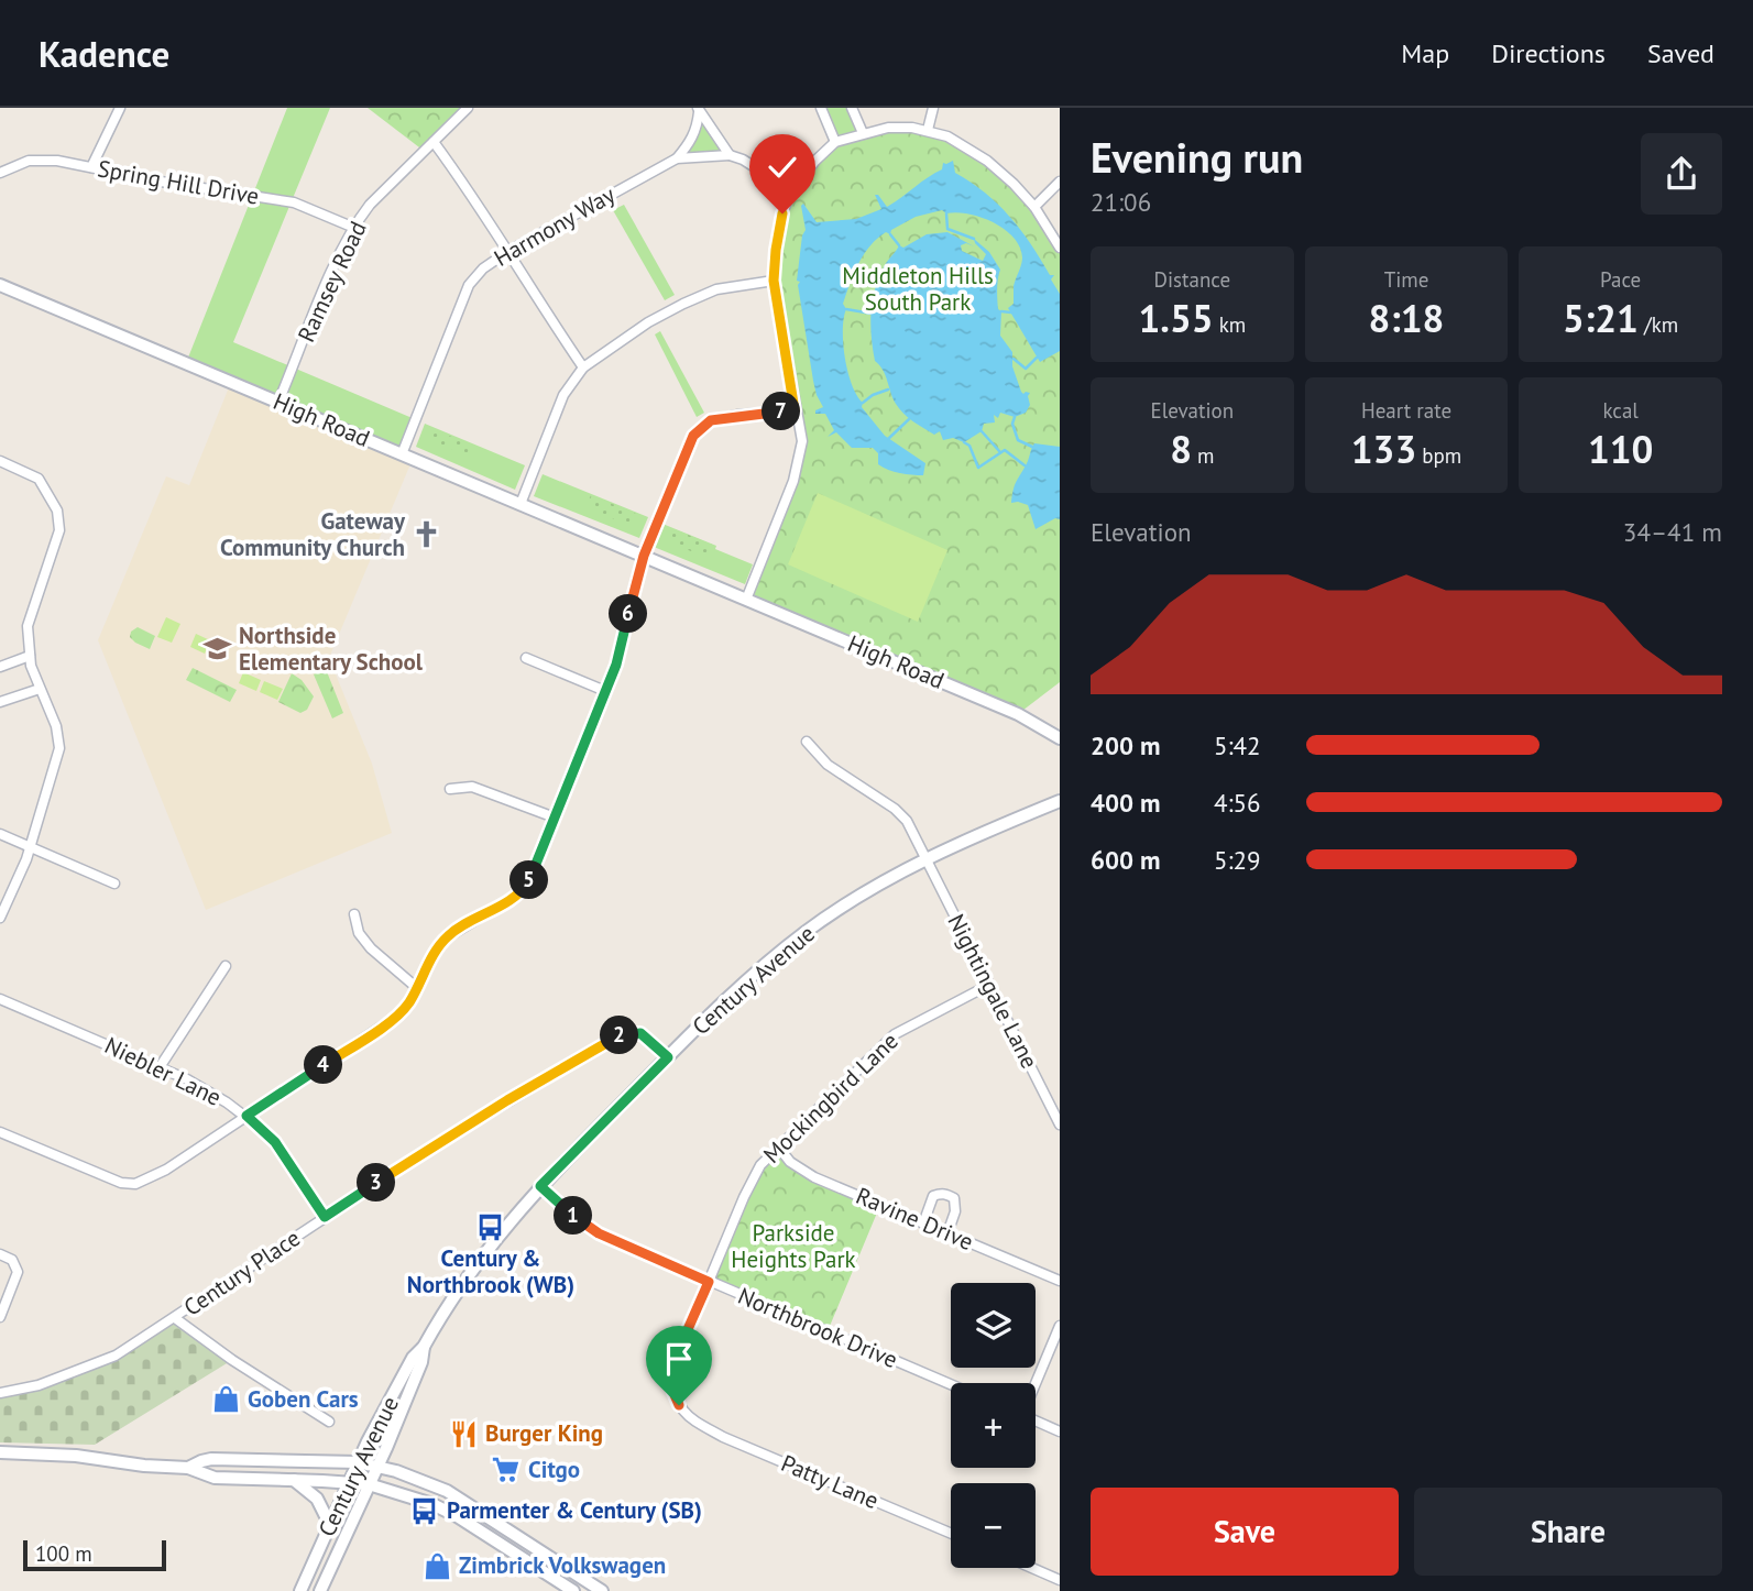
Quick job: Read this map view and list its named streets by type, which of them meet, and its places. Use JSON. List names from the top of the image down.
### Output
{
  "streets": {
    "street": [
      "Spring Hill Drive",
      "Harmony Way",
      "Ramsey Road",
      "High Road",
      "Century Avenue",
      "Nightingale Lane",
      "Niebler Lane",
      "Mockingbird Lane",
      "Ravine Drive",
      "Century Place",
      "Northbrook Drive",
      "Patty Lane"
    ]
  },
  "crossings": [
    ["Spring Hill Drive", "Ramsey Road"],
    ["Harmony Way", "High Road"],
    ["Ramsey Road", "High Road"],
    ["Century Avenue", "Nightingale Lane"],
    ["Century Avenue", "Century Place"],
    ["Century Avenue", "Northbrook Drive"],
    ["Nightingale Lane", "Mockingbird Lane"],
    ["Niebler Lane", "Century Place"],
    ["Mockingbird Lane", "Ravine Drive"],
    ["Mockingbird Lane", "Northbrook Drive"],
    ["Mockingbird Lane", "Patty Lane"]
  ],
  "parks": ["Middleton Hills South Park", "Parkside Heights Park"],
  "places": {
    "church": ["Gateway Community Church"],
    "school or university": ["Northside Elementary School"],
    "bus stop": ["Century & Northbrook (WB)", "Parmenter & Century (SB)"],
    "shop": ["Goben Cars", "Zimbrick Volkswagen"],
    "restaurant": ["Burger King"],
    "supermarket": ["Citgo"]
  },
  "scale_bar": "100 m",
  "page": {
    "header": "Kadence",
    "nav": ["Map", "Directions", "Saved"],
    "heading": ["Evening run", "21:06"],
    "stats": [
      ["Distance", "1.55 km"],
      ["Time", "8:18"],
      ["Pace", "5:21 /km"],
      ["Elevation", "8 m"],
      ["Heart rate", "133 bpm"],
      ["kcal", "110"]
    ],
    "pins": [
      "7",
      "6",
      "5",
      "2",
      "4",
      "3",
      "1"
    ],
    "chart": ["Elevation", "34–41 m"],
    "list": [
      {
        "name": "200 m",
        "note": "5:42"
      },
      {
        "name": "400 m",
        "note": "4:56"
      },
      {
        "name": "600 m",
        "note": "5:29"
      }
    ],
    "map_buttons": ["+", "−"],
    "buttons": ["Save", "Share"],
    "scale": "100 m"
  }
}
